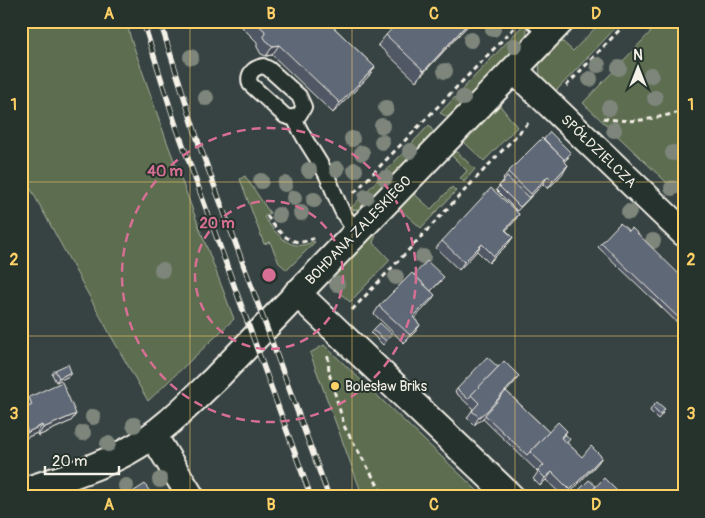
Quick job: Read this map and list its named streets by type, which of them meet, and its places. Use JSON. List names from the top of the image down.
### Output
{
  "streets": {
    "street": ["SPÓŁDZIELCZA", "BOHDANA ZALESKIEGO"]
  },
  "crossings": [
    ["SPÓŁDZIELCZA", "BOHDANA ZALESKIEGO"]
  ],
  "places": ["Bolesław Briks"],
  "scale_bar": "20 m",
  "north": "top",
  "grid": {
    "columns": [
      "A",
      "B",
      "C",
      "D"
    ],
    "rows": ["1", "2", "3"]
  },
  "rings": ["40 m", "20 m"]
}
